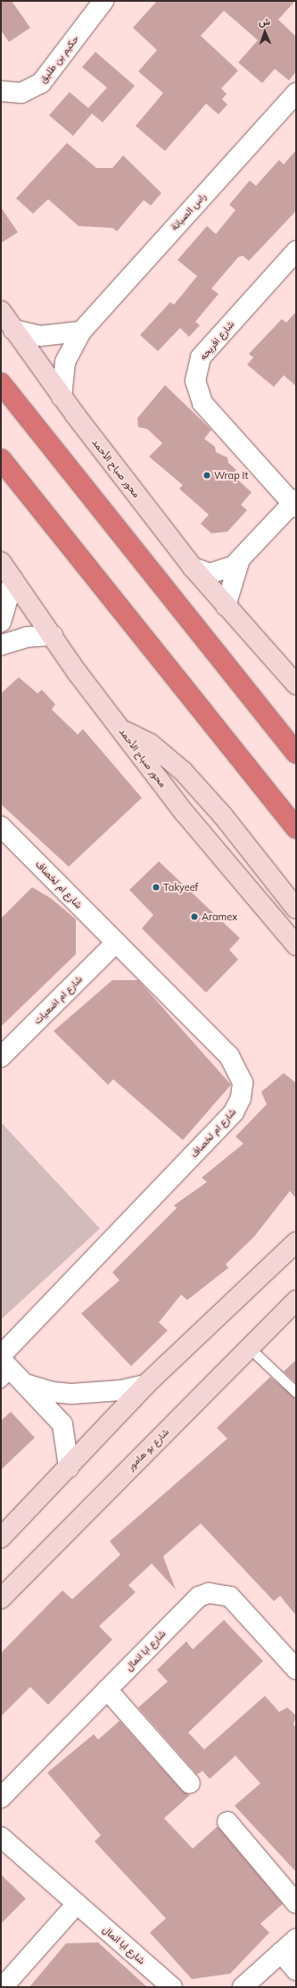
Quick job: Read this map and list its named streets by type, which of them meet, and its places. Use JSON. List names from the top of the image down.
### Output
{
  "streets": {
    "street": [
      "حكيم بن طليق",
      "راس الصبانة",
      "شارع افريحه",
      "محور صباح الأحمد",
      "شارع ام لخصاف",
      "شارع ام اضعيات",
      "شارع بو هامور",
      "شارع ابا انمال"
    ]
  },
  "crossings": [
    ["راس الصبانة", "محور صباح الأحمد"],
    ["شارع ام لخصاف", "شارع ام اضعيات"]
  ],
  "places": ["Wrap It", "Takyeef", "Aramex"],
  "north": "top"
}
